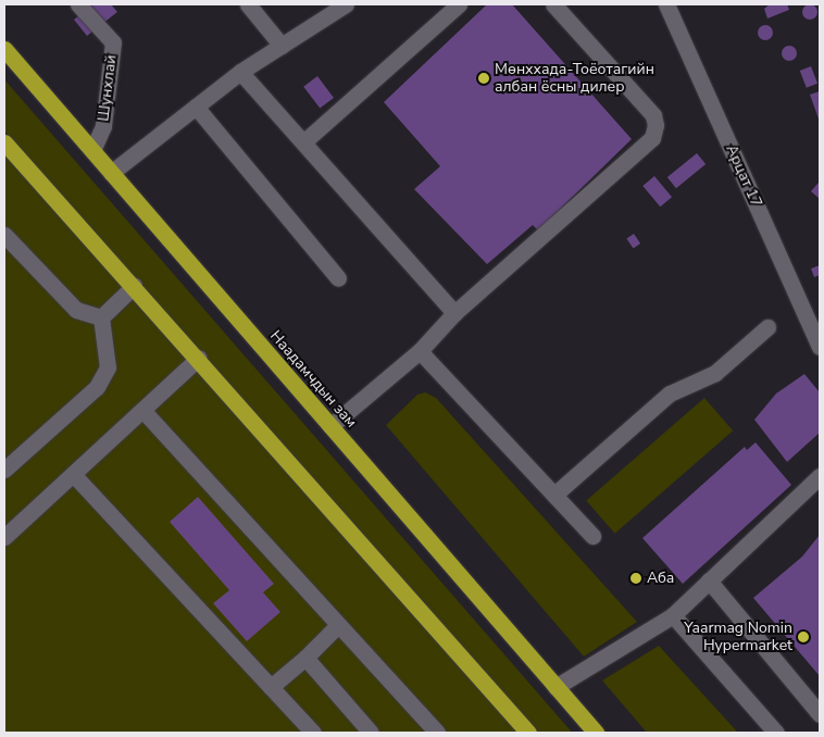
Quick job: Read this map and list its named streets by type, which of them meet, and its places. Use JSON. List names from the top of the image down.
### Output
{
  "streets": {
    "highway": ["Наадамчдын зам"],
    "street": ["Шунхлай", "Арцат 17"]
  },
  "crossings": [
    ["Шунхлай", "Наадамчдын зам"]
  ],
  "places": ["Мөнххада-Тоёотагийн албан ёсны дилер", "Аба", "Yaarmag Nomin Hypermarket"]
}
